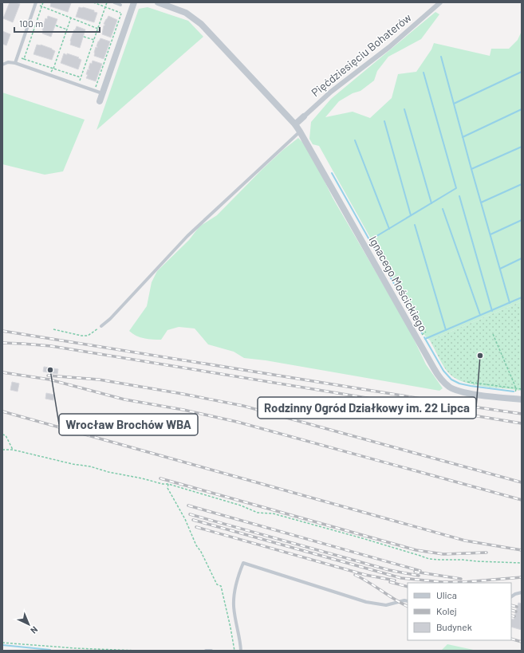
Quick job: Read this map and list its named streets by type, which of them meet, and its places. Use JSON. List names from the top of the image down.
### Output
{
  "streets": {
    "street": ["Pięćdziesięciu Bohaterów", "Ignacego Mościckiego"]
  },
  "crossings": [
    ["Pięćdziesięciu Bohaterów", "Ignacego Mościckiego"]
  ],
  "places": ["Rodzinny Ogród Działkowy im. 22 Lipca", "Wrocław Brochów WBA"],
  "legend": ["Ulica", "Kolej", "Budynek"],
  "scale_bar": "100 m",
  "north": "bottom right"
}
